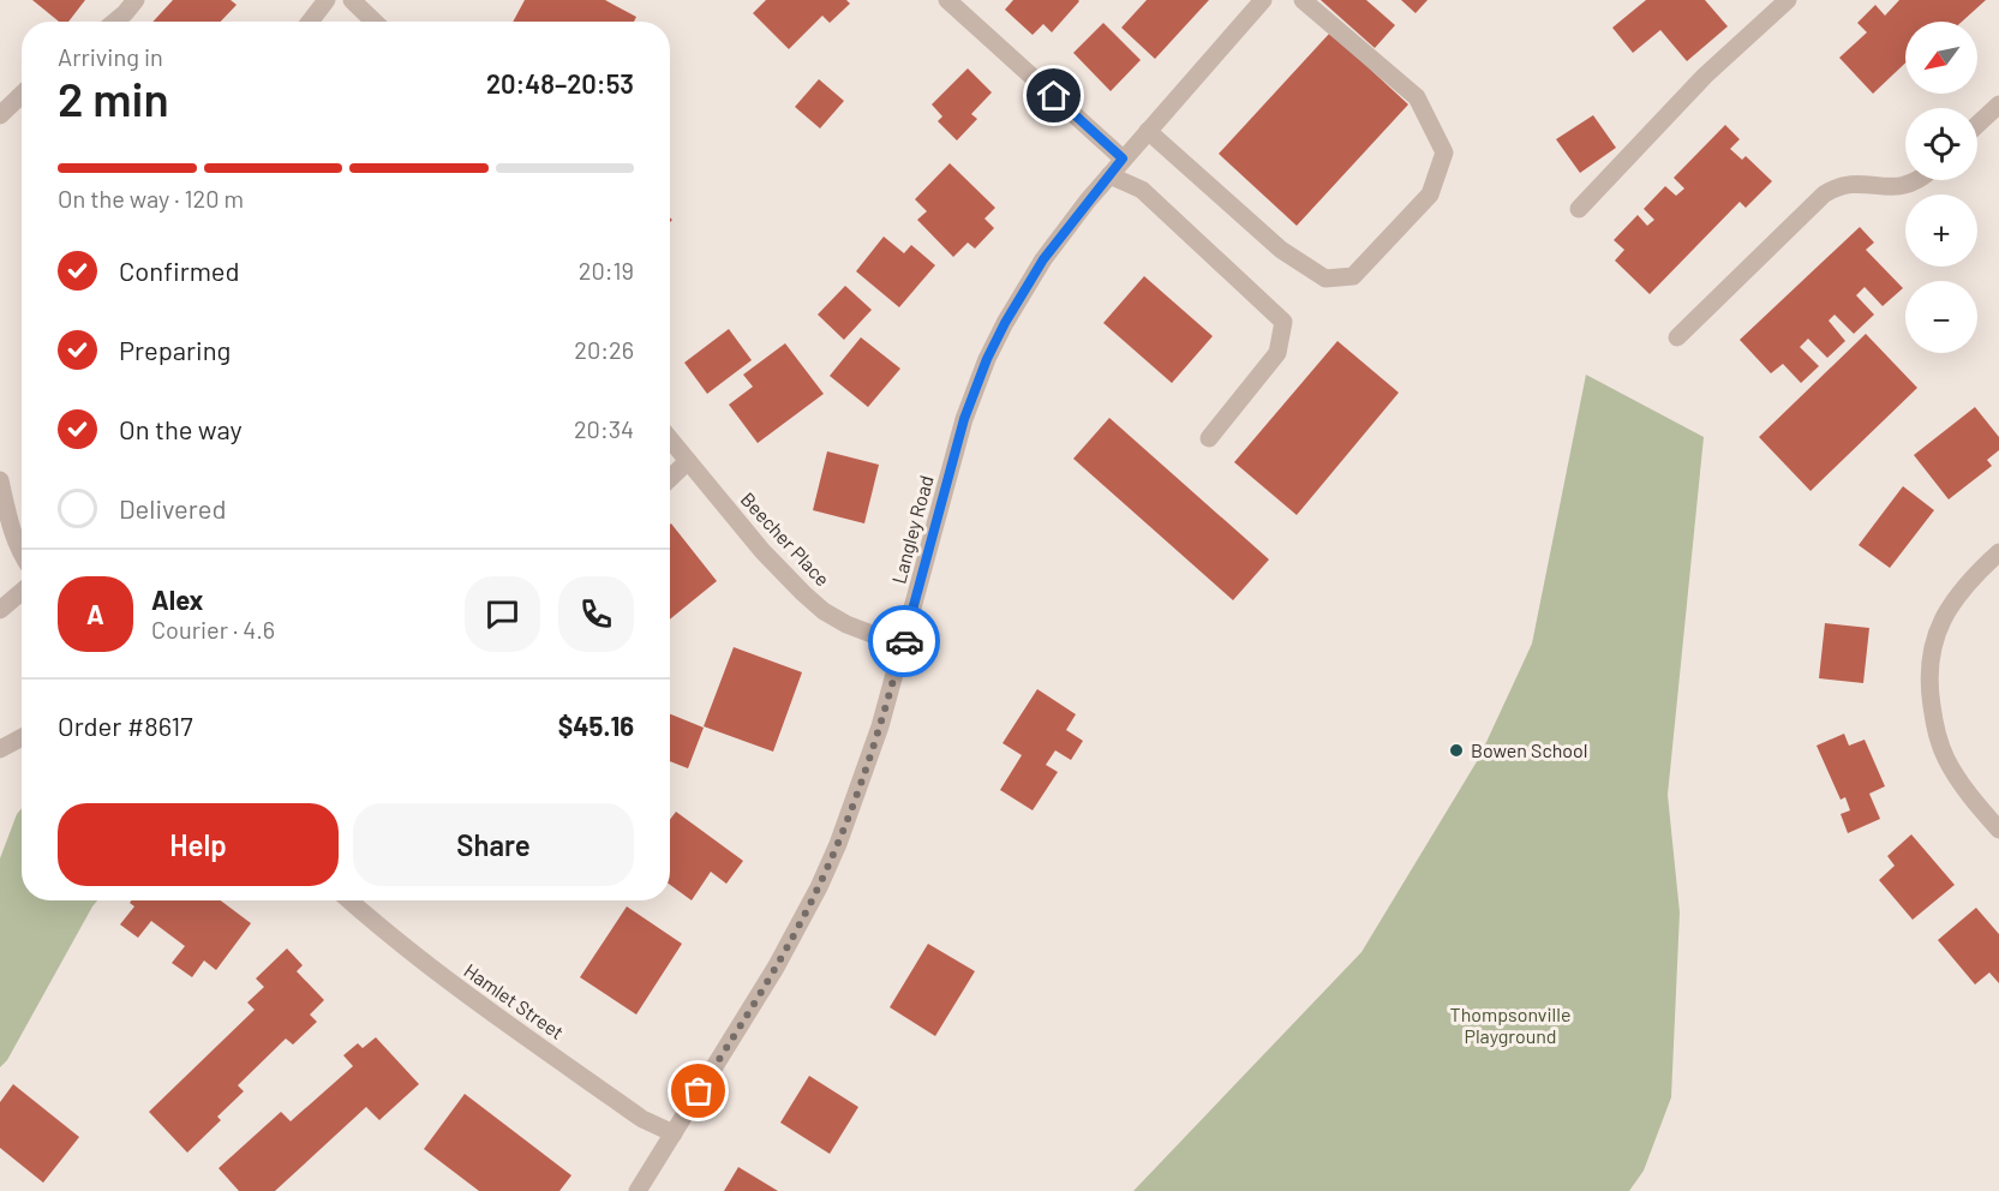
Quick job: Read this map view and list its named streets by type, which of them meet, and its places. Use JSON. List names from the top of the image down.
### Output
{
  "streets": {
    "street": ["Langley Road", "Beecher Place", "Hamlet Street"]
  },
  "crossings": [
    ["Langley Road", "Beecher Place"],
    ["Langley Road", "Hamlet Street"]
  ],
  "parks": ["Thompsonville Playground"],
  "places": ["Bowen School"],
  "north": "bottom left",
  "page": {
    "map_buttons": ["+", "−"],
    "heading": ["2 min", "Arriving in", "20:48–20:53"],
    "panel": [
      "Alex",
      "Courier · 4.6",
      "Order #8617",
      "$45.16"
    ],
    "bar": "On the way · 120 m",
    "list": [
      ["Confirmed", "20:19"],
      ["Preparing", "20:26"],
      ["On the way", "20:34"],
      "Delivered"
    ],
    "round": "A",
    "buttons": ["Help", "Share"]
  }
}
